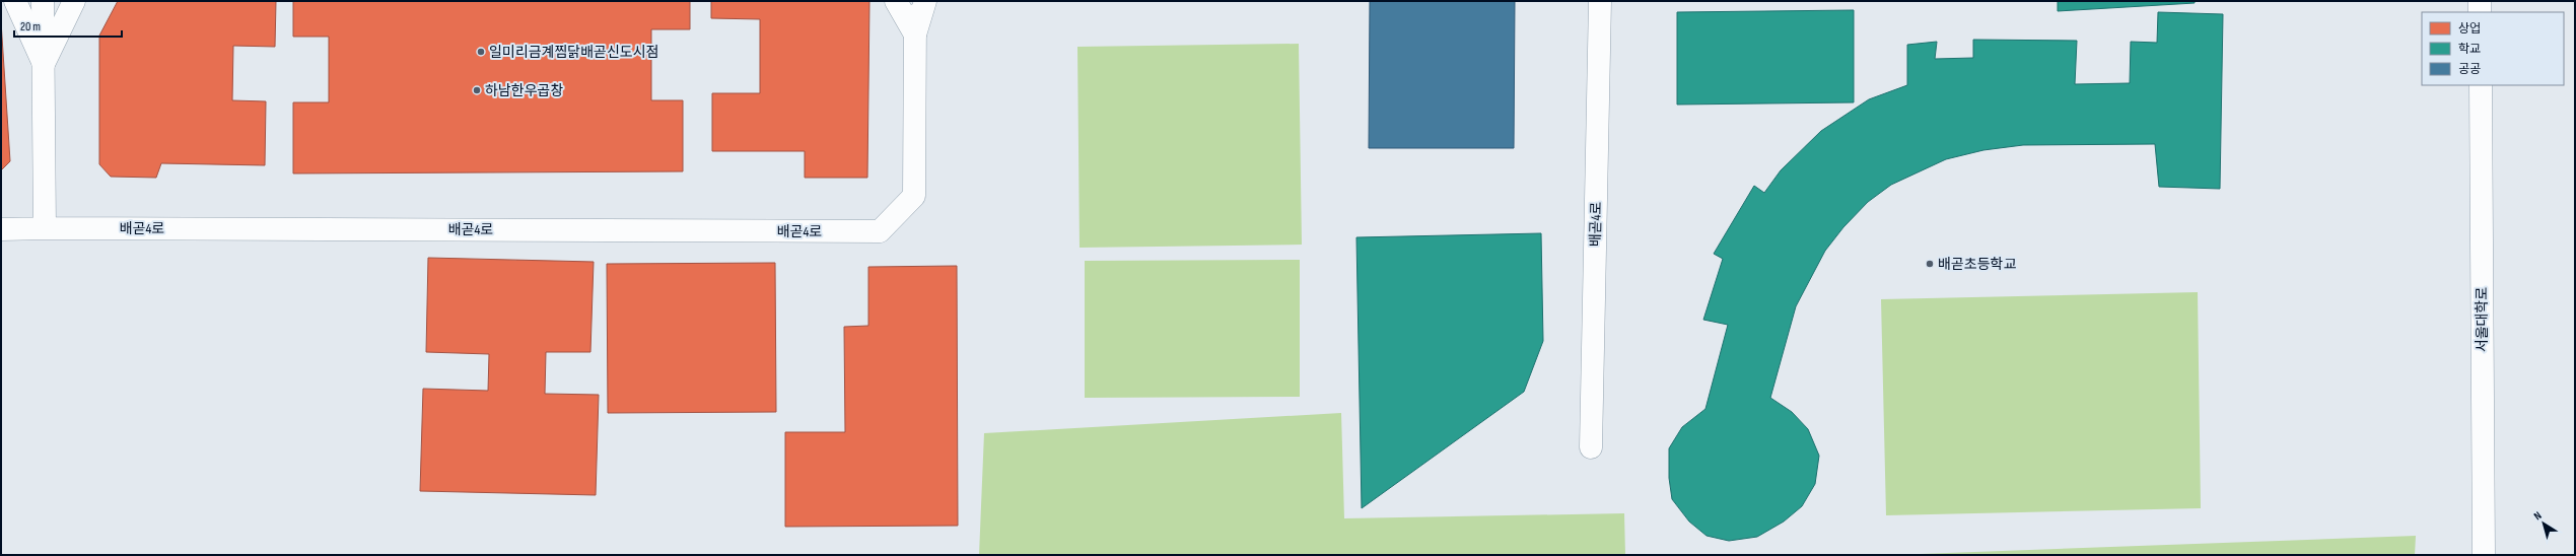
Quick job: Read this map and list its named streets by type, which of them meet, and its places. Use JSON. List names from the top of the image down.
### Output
{
  "streets": {
    "street": ["배곧4로", "서울대학로"]
  },
  "places": ["일미리금계찜닭배곧신도시점", "하남한우곱창", "배곧초등학교"],
  "legend": ["상업", "학교", "공공"],
  "scale_bar": "20 m",
  "north": "top left"
}
